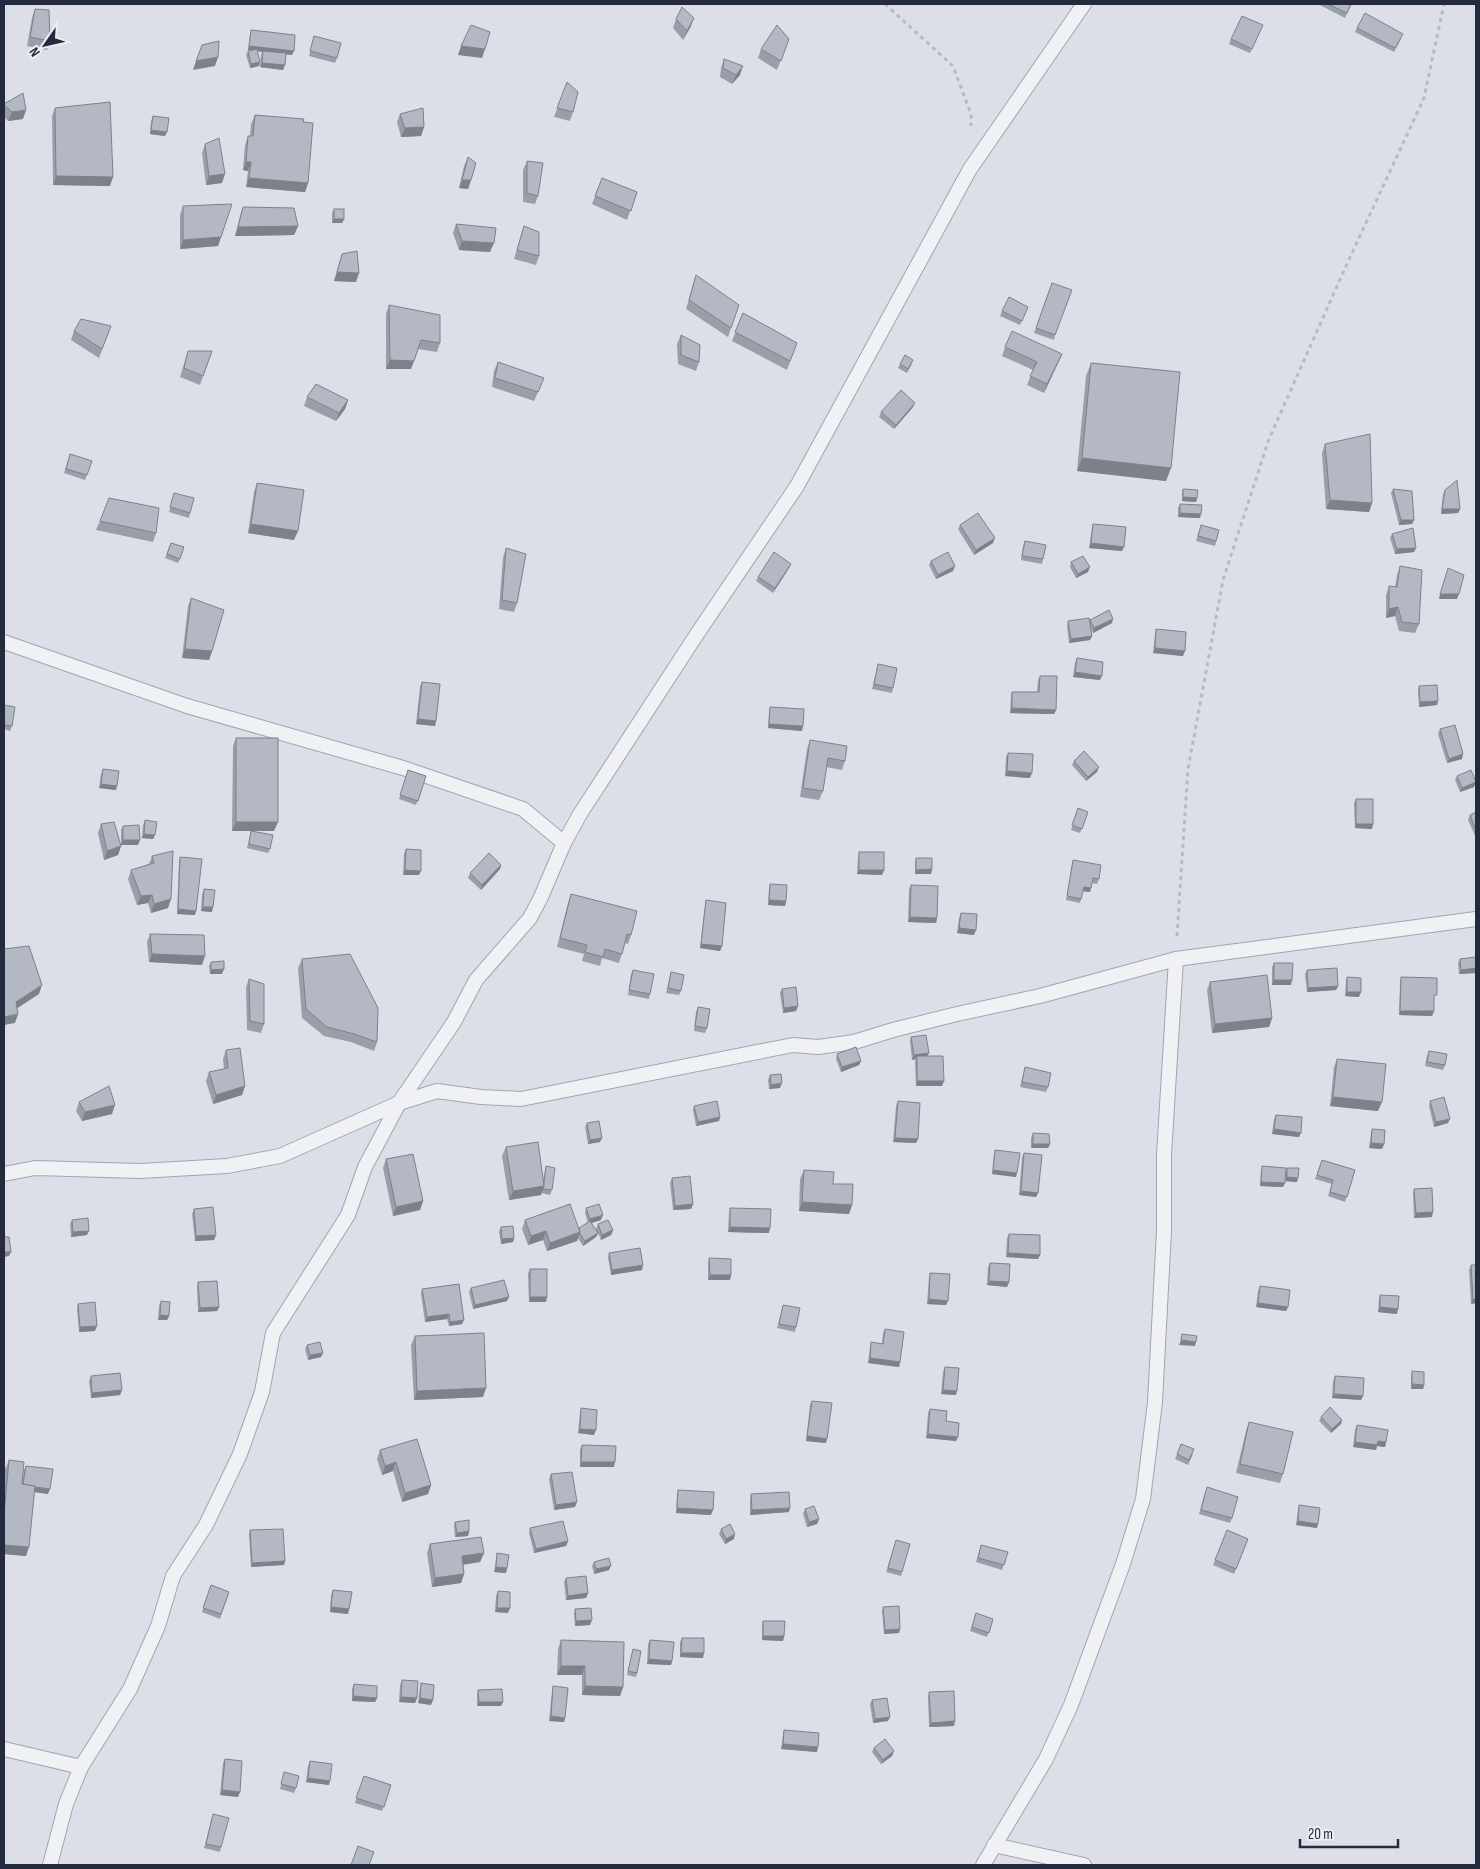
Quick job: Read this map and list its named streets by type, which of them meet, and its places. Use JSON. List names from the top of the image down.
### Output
{
  "scale_bar": "20 m",
  "north": "bottom left"
}
